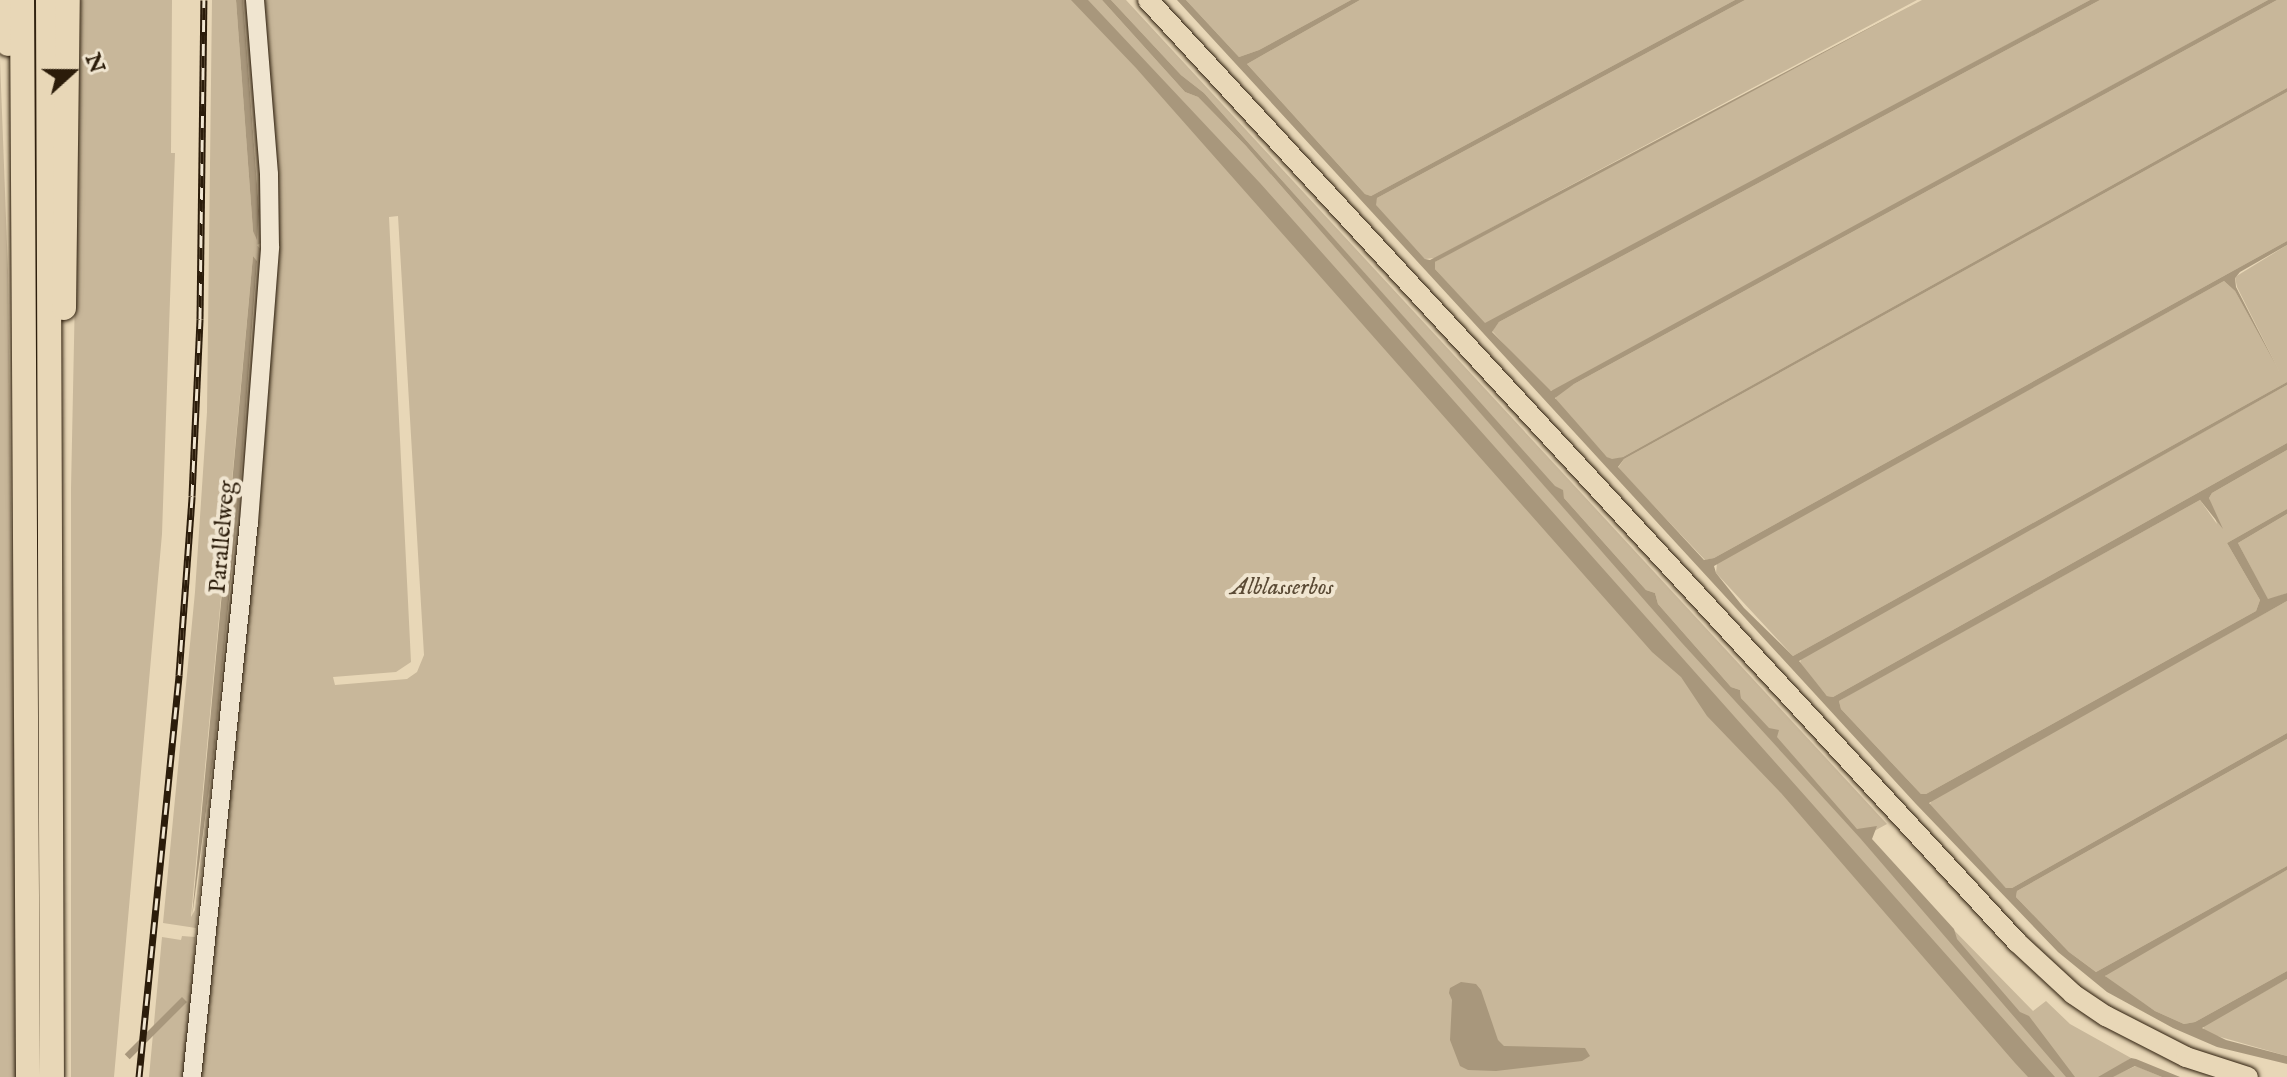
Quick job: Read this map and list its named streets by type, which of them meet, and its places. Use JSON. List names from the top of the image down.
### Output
{
  "streets": {
    "street": ["Parallelweg"]
  },
  "parks": ["Alblasserbos"],
  "north": "right"
}
